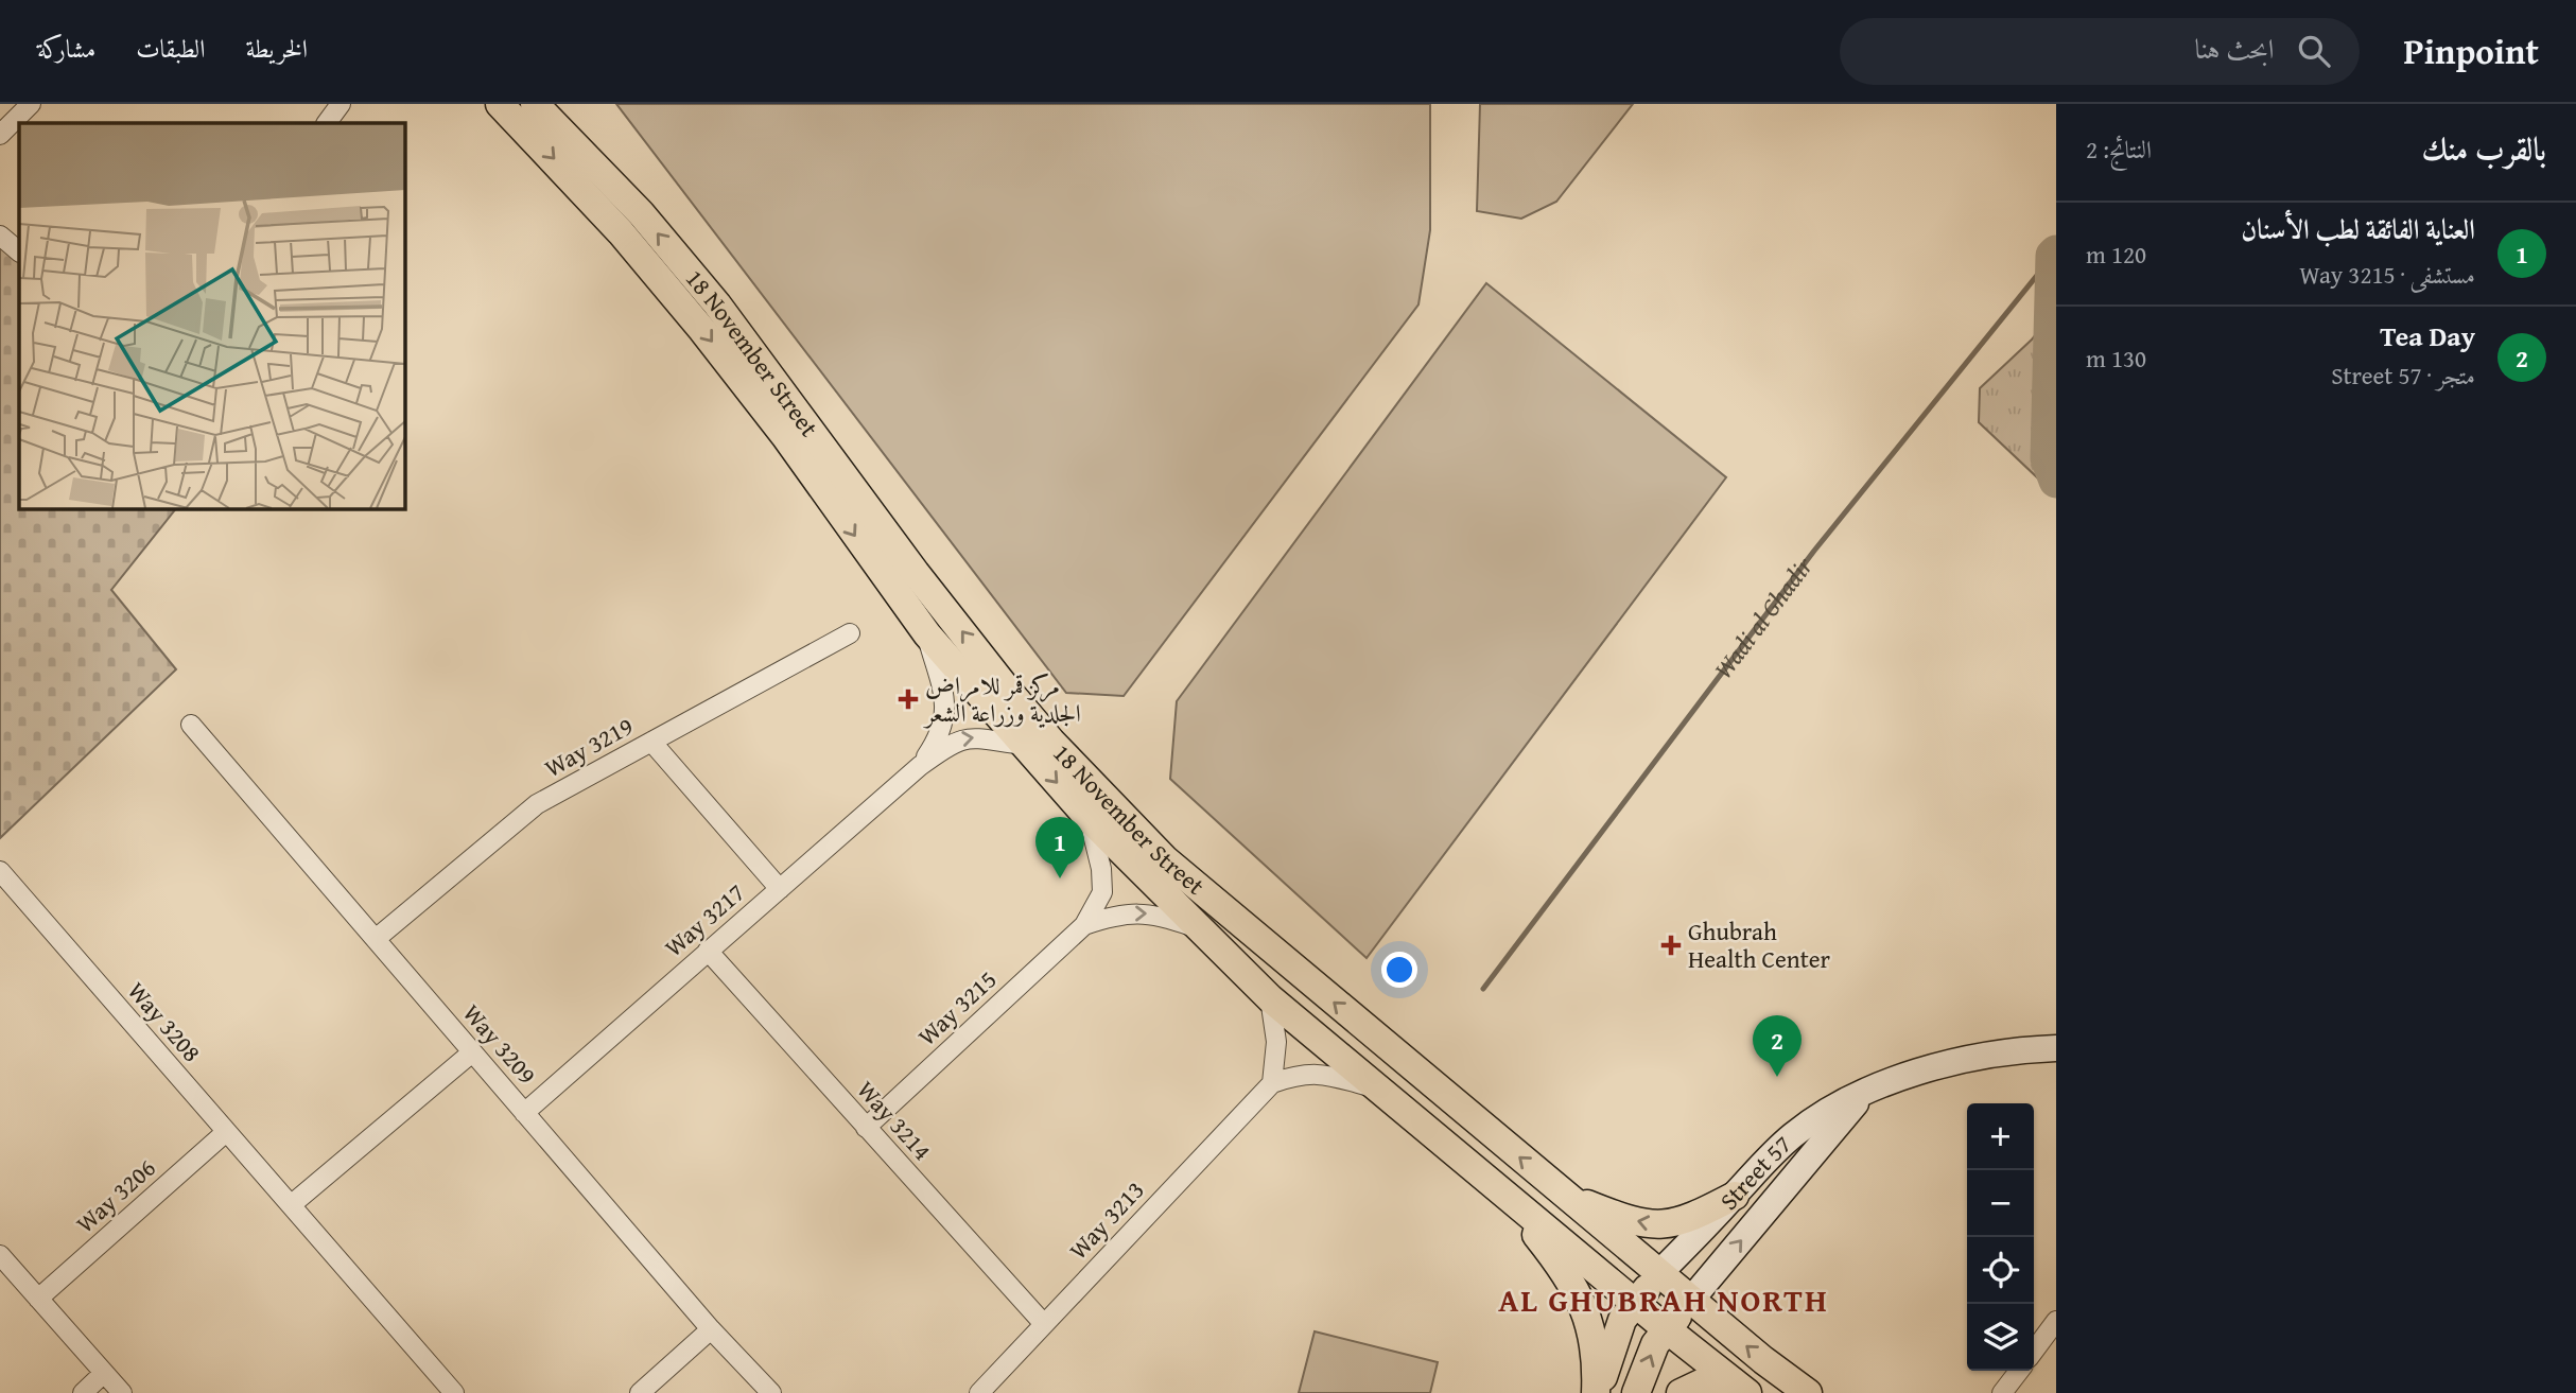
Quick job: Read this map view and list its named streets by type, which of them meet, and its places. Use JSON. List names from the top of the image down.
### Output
{
  "streets": {
    "main road": ["18 November Street"],
    "street": [
      "Way 3219",
      "Way 3217",
      "Way 3215",
      "Way 3208",
      "Way 3209",
      "Way 3214",
      "Street 57",
      "Way 3206",
      "Way 3213"
    ]
  },
  "crossings": [
    ["18 November Street", "Way 3217"],
    ["18 November Street", "Way 3215"],
    ["18 November Street", "Street 57"],
    ["Way 3219", "Way 3209"],
    ["Way 3217", "Way 3209"],
    ["Way 3217", "Way 3214"],
    ["Way 3215", "Way 3214"],
    ["Way 3208", "Way 3206"],
    ["Way 3214", "Way 3213"]
  ],
  "districts": ["AL GHUBRAH NORTH"],
  "water": ["Wadi al Ghadir"],
  "places": {
    "health": ["مركز قمر للامراض الجلدية وزراعة الشعر", "Ghubrah Health Center"]
  },
  "page": {
    "header": "Pinpoint",
    "search": "ابحث هنا",
    "nav": ["الخريطة", "الطبقات", "مشاركة"],
    "heading": ["بالقرب منك", "النتائج: 2"],
    "list": [
      {
        "mark": "1",
        "name": "العناية الفائقة لطب الأسنان",
        "note": "مستشفى · Way 3215",
        "value": "120 m"
      },
      {
        "mark": "2",
        "name": "Tea Day",
        "note": "متجر · Street 57",
        "value": "130 m"
      }
    ],
    "pins": ["1", "2"],
    "map_buttons": ["+", "−"]
  }
}
